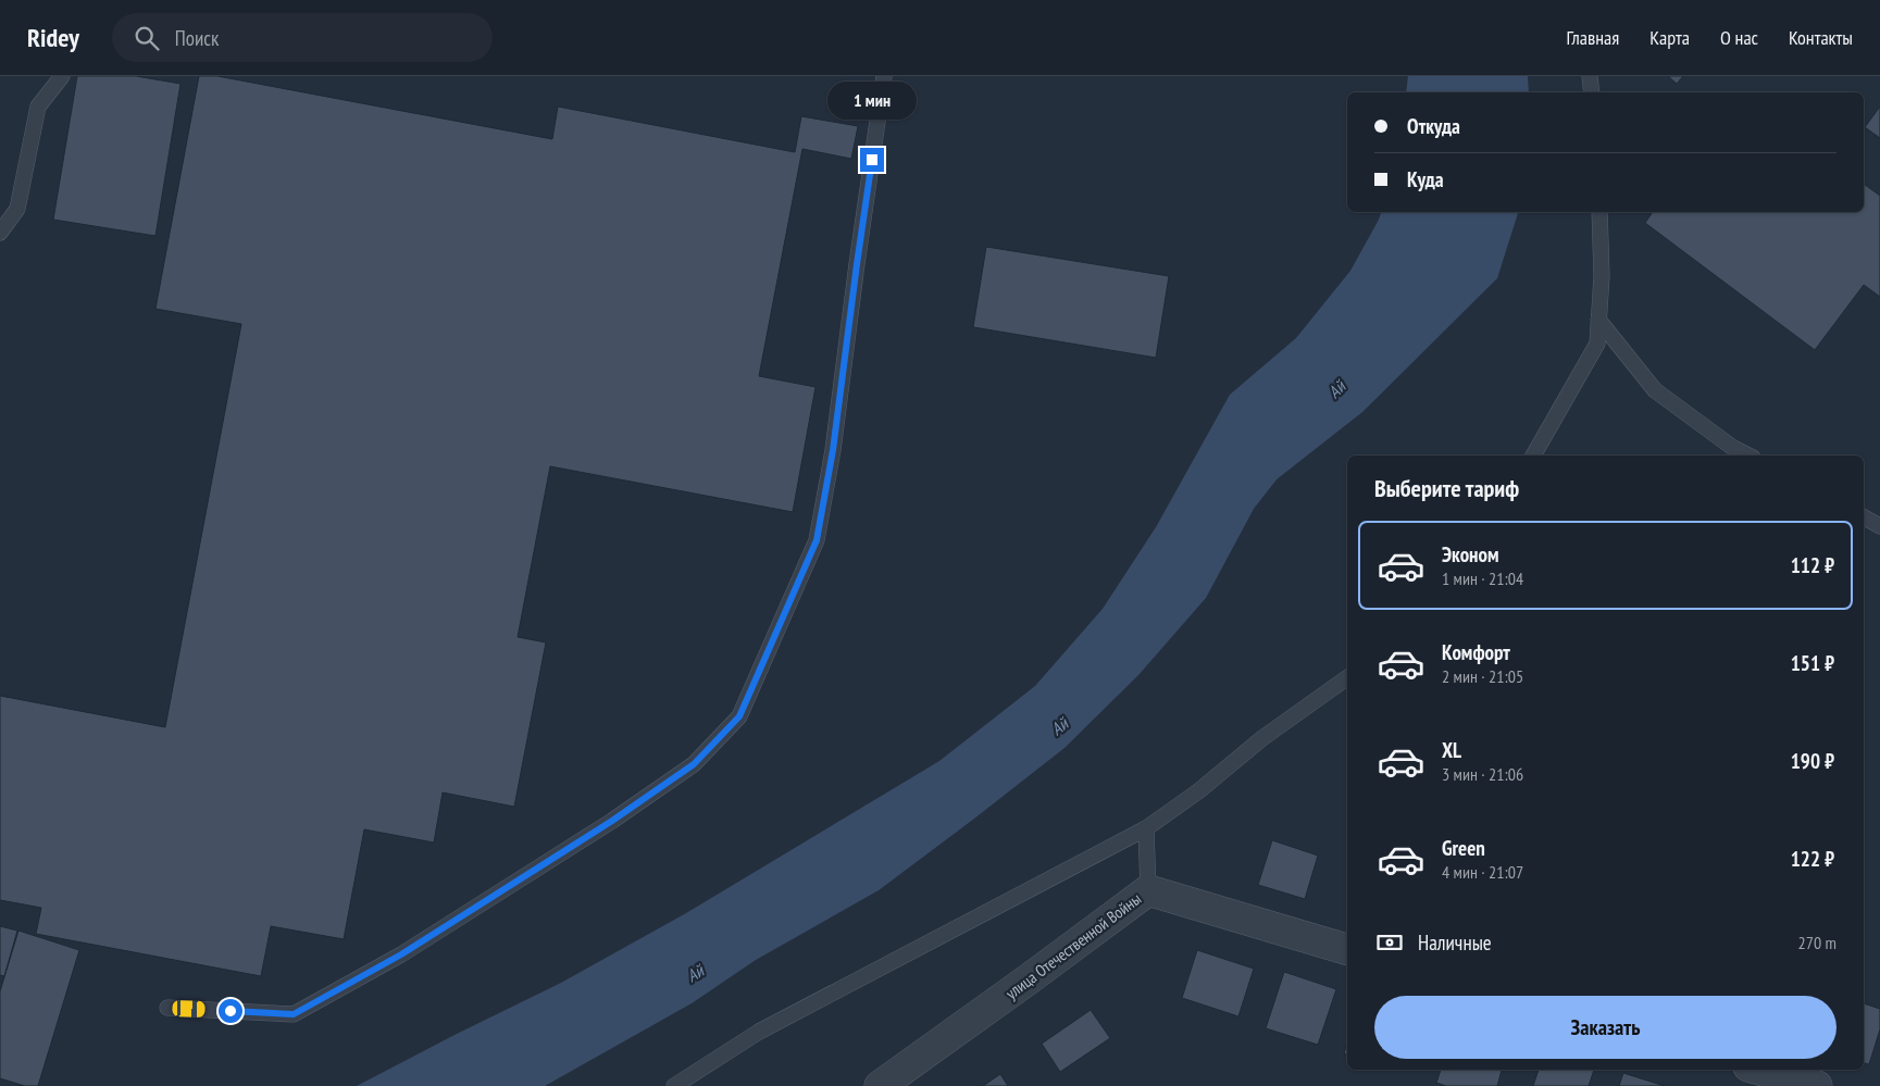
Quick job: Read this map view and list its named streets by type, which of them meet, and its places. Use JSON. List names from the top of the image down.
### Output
{
  "streets": {
    "street": ["улица Отечественной Войны"]
  },
  "water": ["Ай"],
  "page": {
    "header": "Ridey",
    "search": "Поиск",
    "nav": [
      "Главная",
      "Карта",
      "О нас",
      "Контакты"
    ],
    "bubble": "1 мин",
    "banner": ["Откуда", "Куда"],
    "heading": "Выберите тариф",
    "list": [
      {
        "name": "Эконом",
        "note": "1 мин · 21:04",
        "value": "112 ₽"
      },
      {
        "name": "Комфорт",
        "note": "2 мин · 21:05",
        "value": "151 ₽"
      },
      {
        "name": "XL",
        "note": "3 мин · 21:06",
        "value": "190 ₽"
      },
      {
        "name": "Green",
        "note": "4 мин · 21:07",
        "value": "122 ₽"
      }
    ],
    "pay": ["Наличные", "270 m"],
    "buttons": "Заказать"
  }
}
